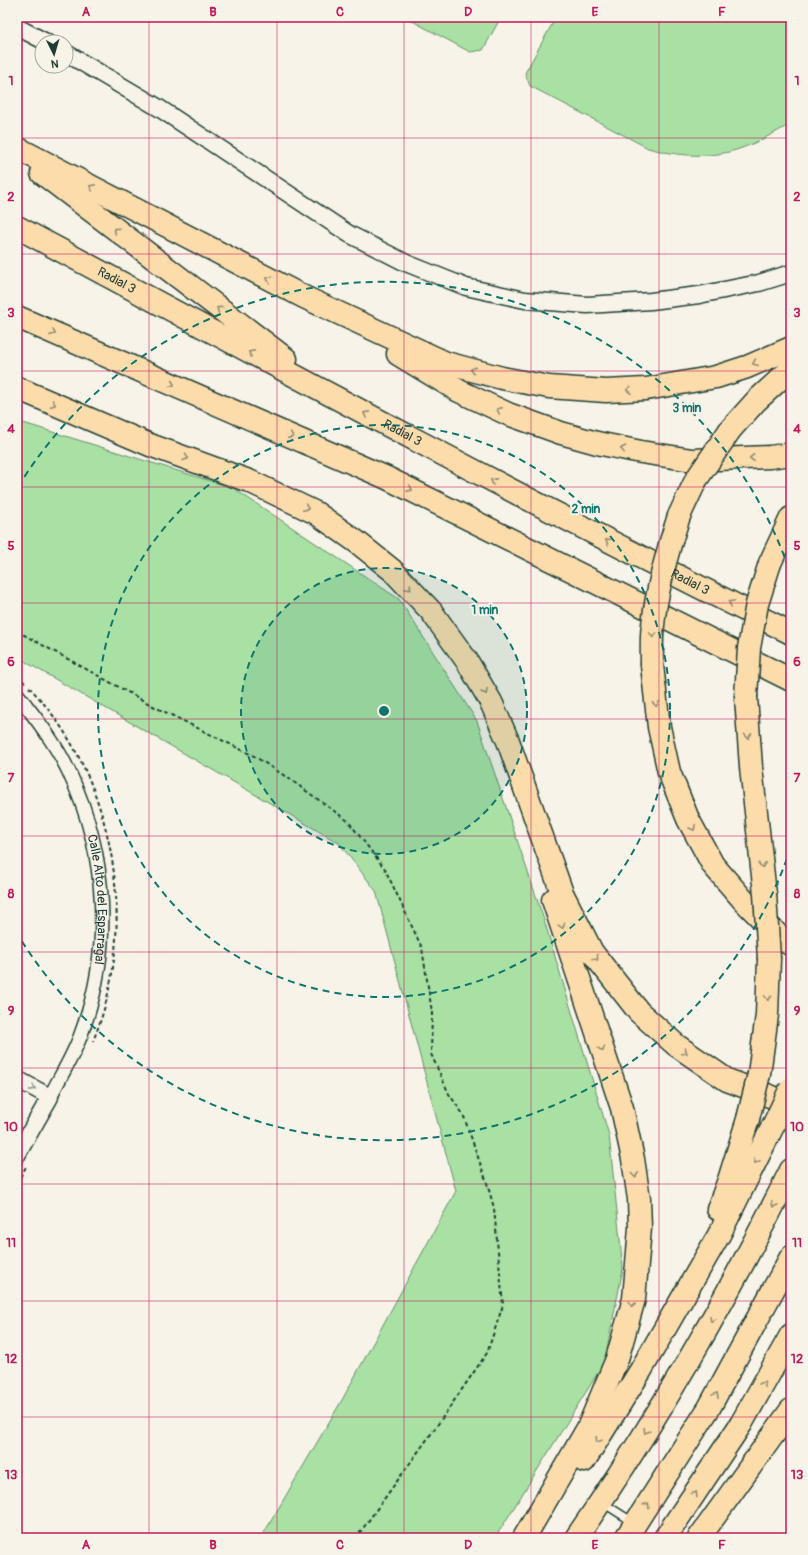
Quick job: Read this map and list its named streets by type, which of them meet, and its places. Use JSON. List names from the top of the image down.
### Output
{
  "streets": {
    "highway": ["Radial 3"],
    "street": ["Calle Alto del Esparragal"]
  },
  "north": "bottom",
  "grid": {
    "columns": [
      "A",
      "B",
      "C",
      "D",
      "E",
      "F"
    ],
    "rows": [
      "1",
      "2",
      "3",
      "4",
      "5",
      "6",
      "7",
      "8",
      "9",
      "10",
      "11",
      "12",
      "13"
    ]
  },
  "rings": ["3 min", "2 min", "1 min"]
}
